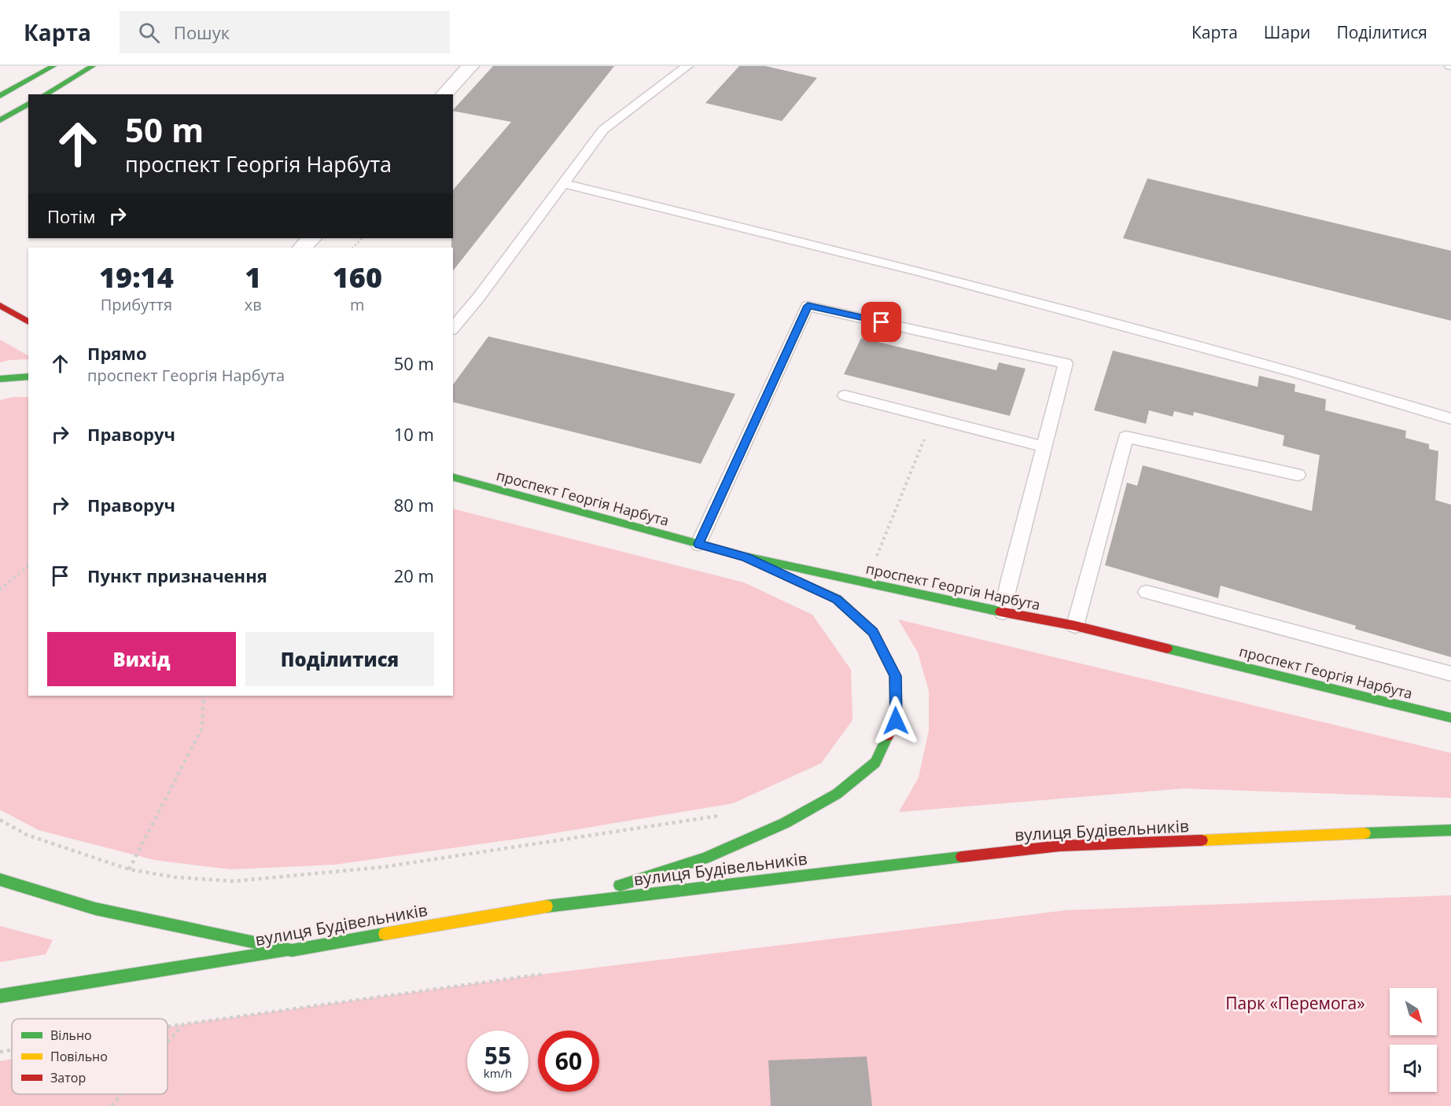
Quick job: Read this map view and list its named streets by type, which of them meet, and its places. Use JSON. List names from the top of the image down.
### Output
{
  "streets": {
    "main road": ["проспект Георгія Нарбута", "вулиця Будівельників"]
  },
  "parks": ["Парк «Перемога»"],
  "legend": ["Вільно", "Повільно", "Затор"],
  "north": "bottom right",
  "page": {
    "header": "Карта",
    "search": "Пошук",
    "nav": ["Карта", "Шари", "Поділитися"],
    "turn": ["50 m", "проспект Георгія Нарбута"],
    "then": "Потім",
    "eta": [
      "19:14",
      "Прибуття",
      "1",
      "хв",
      "160",
      "m"
    ],
    "list": [
      {
        "name": "Прямо",
        "note": "проспект Георгія Нарбута",
        "value": "50 m"
      },
      {
        "name": "Праворуч",
        "value": "10 m"
      },
      {
        "name": "Праворуч",
        "value": "80 m"
      },
      {
        "name": "Пункт призначення",
        "value": "20 m"
      }
    ],
    "buttons": ["Вихід", "Поділитися"],
    "speed": "55 km/h",
    "limit": "60"
  }
}
